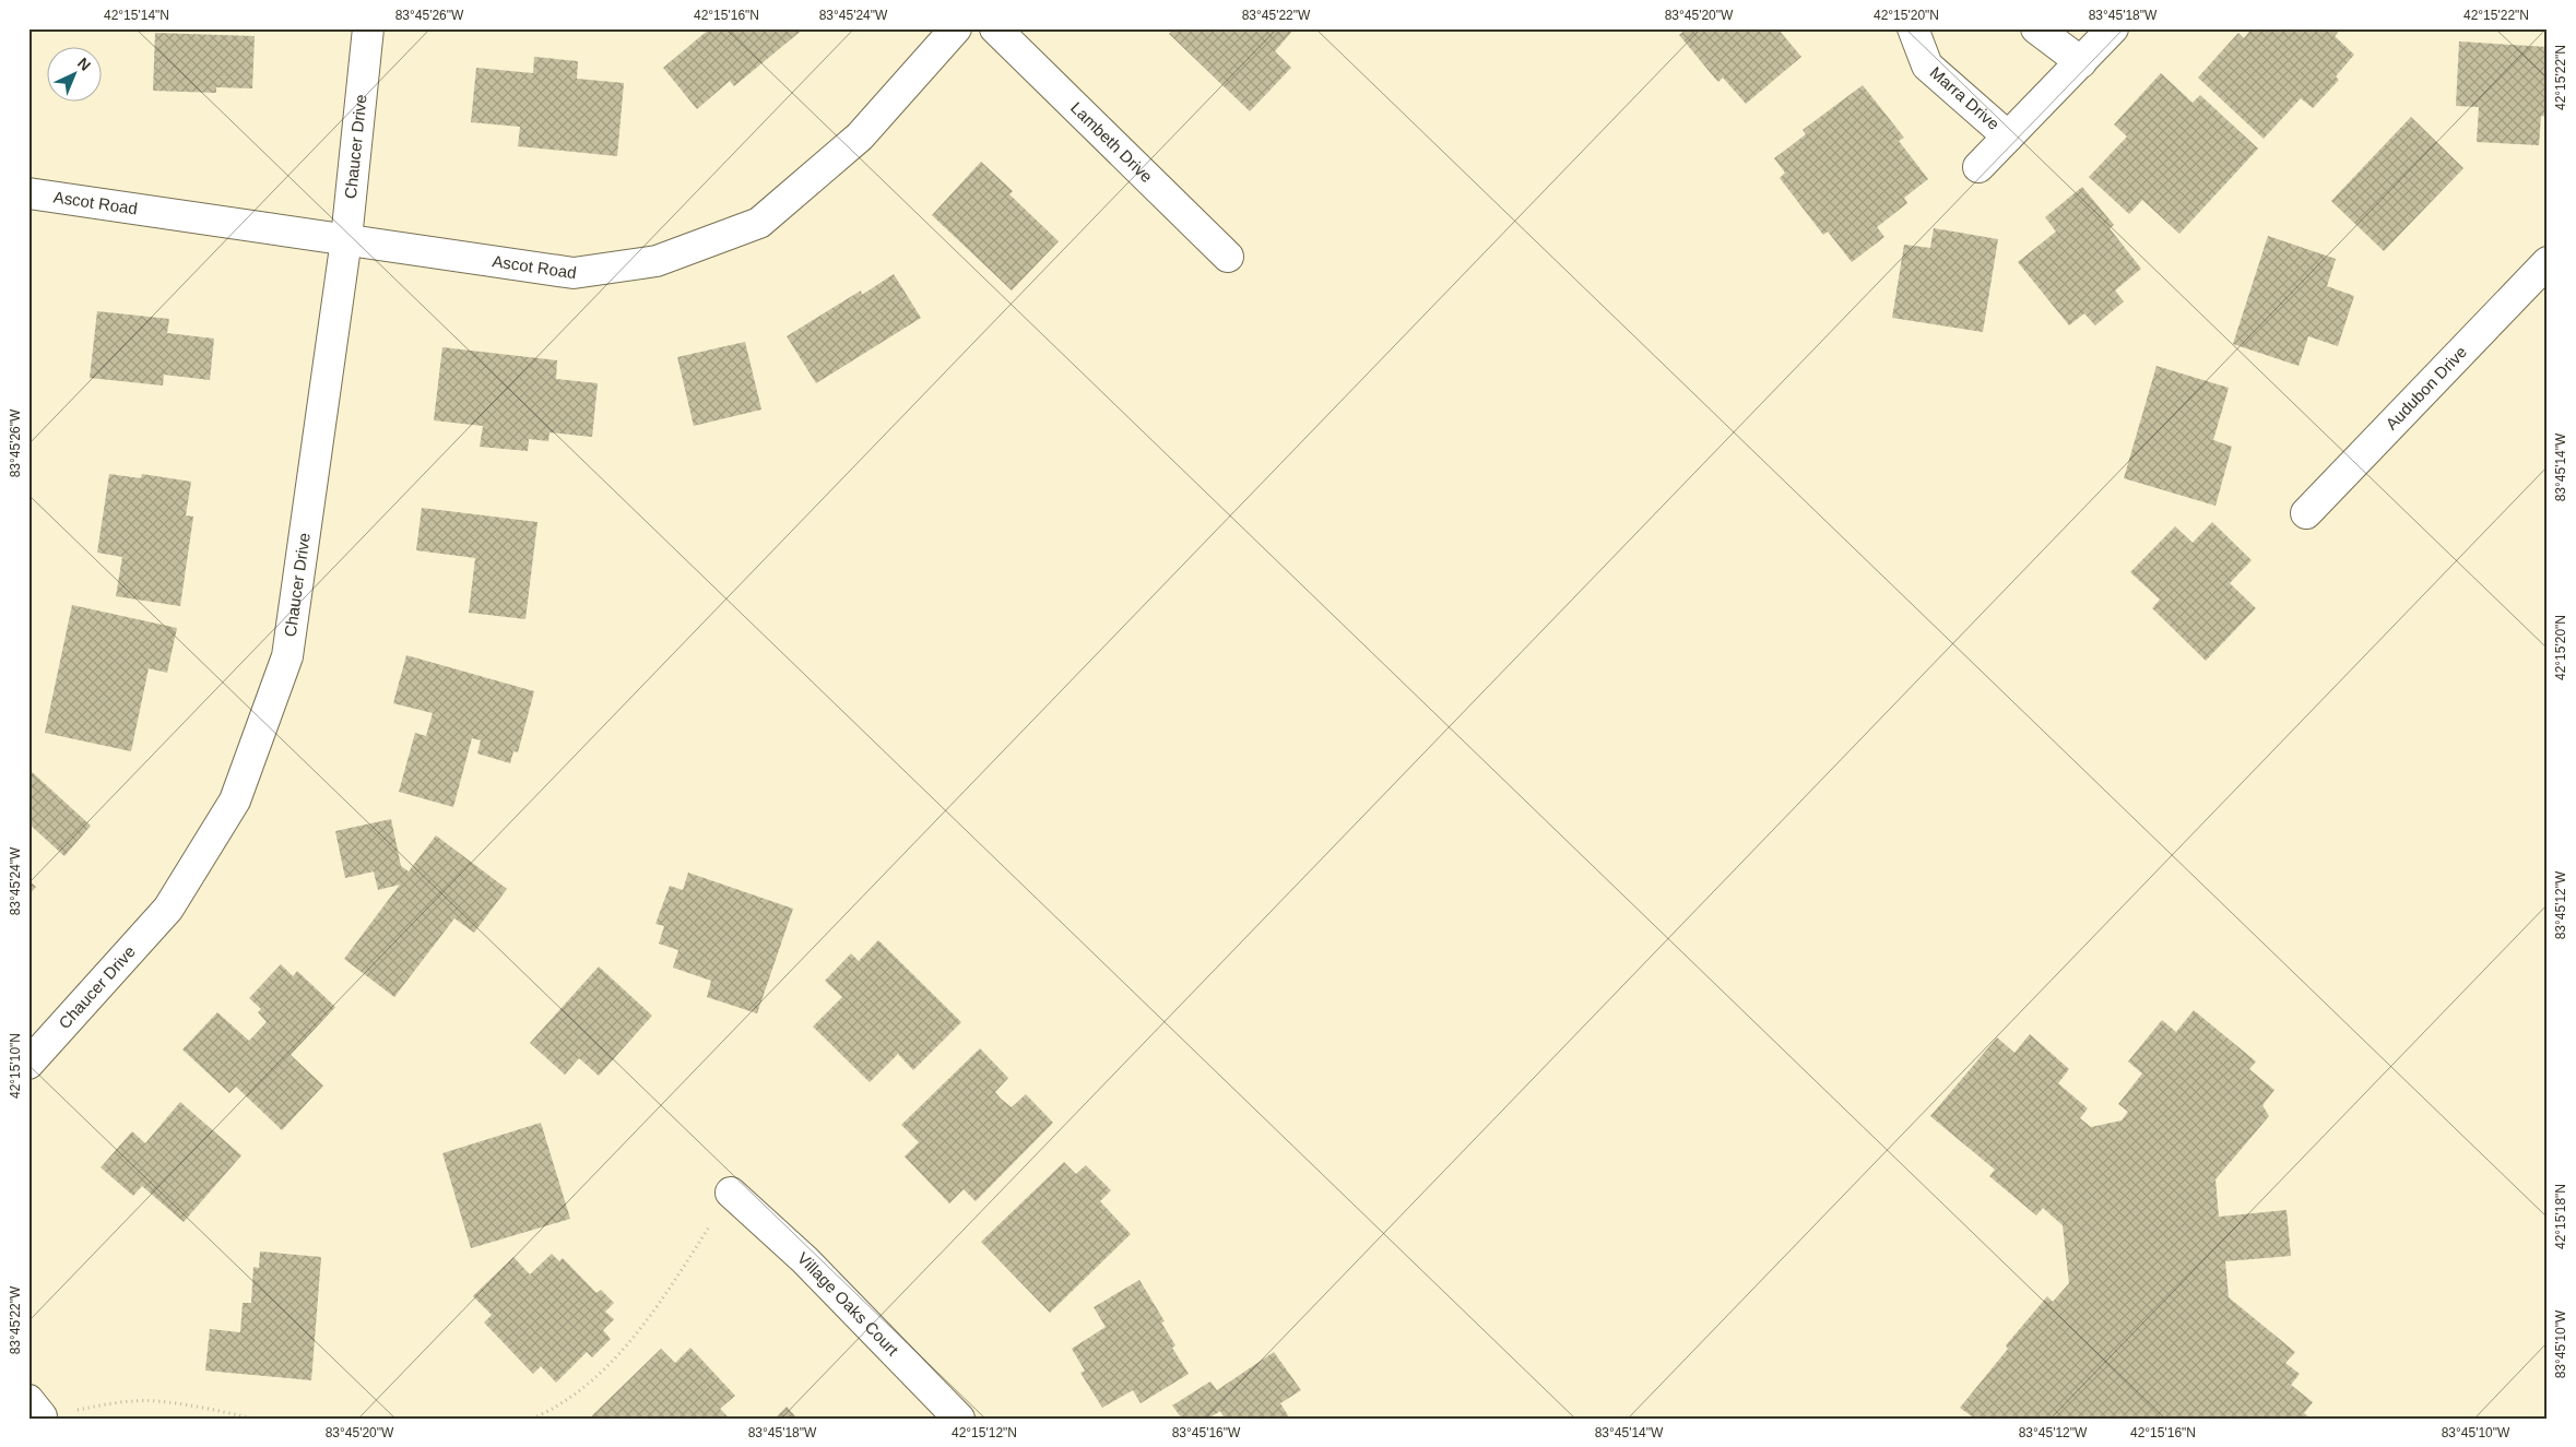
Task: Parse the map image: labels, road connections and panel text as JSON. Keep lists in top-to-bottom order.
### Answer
{
  "streets": {
    "street": [
      "Marra Drive",
      "Lambeth Drive",
      "Chaucer Drive",
      "Ascot Road",
      "Audubon Drive",
      "Village Oaks Court"
    ]
  },
  "crossings": [
    ["Chaucer Drive", "Ascot Road"]
  ],
  "north": "top right",
  "coordinates": [
    "42°15'14\"N",
    "83°45'26\"W",
    "42°15'16\"N",
    "83°45'24\"W",
    "83°45'22\"W",
    "83°45'20\"W",
    "42°15'20\"N",
    "83°45'18\"W",
    "42°15'22\"N",
    "83°45'14\"W",
    "83°45'12\"W",
    "42°15'10\"N",
    "42°15'18\"N",
    "83°45'10\"W",
    "42°15'12\"N",
    "83°45'16\"W"
  ]
}
